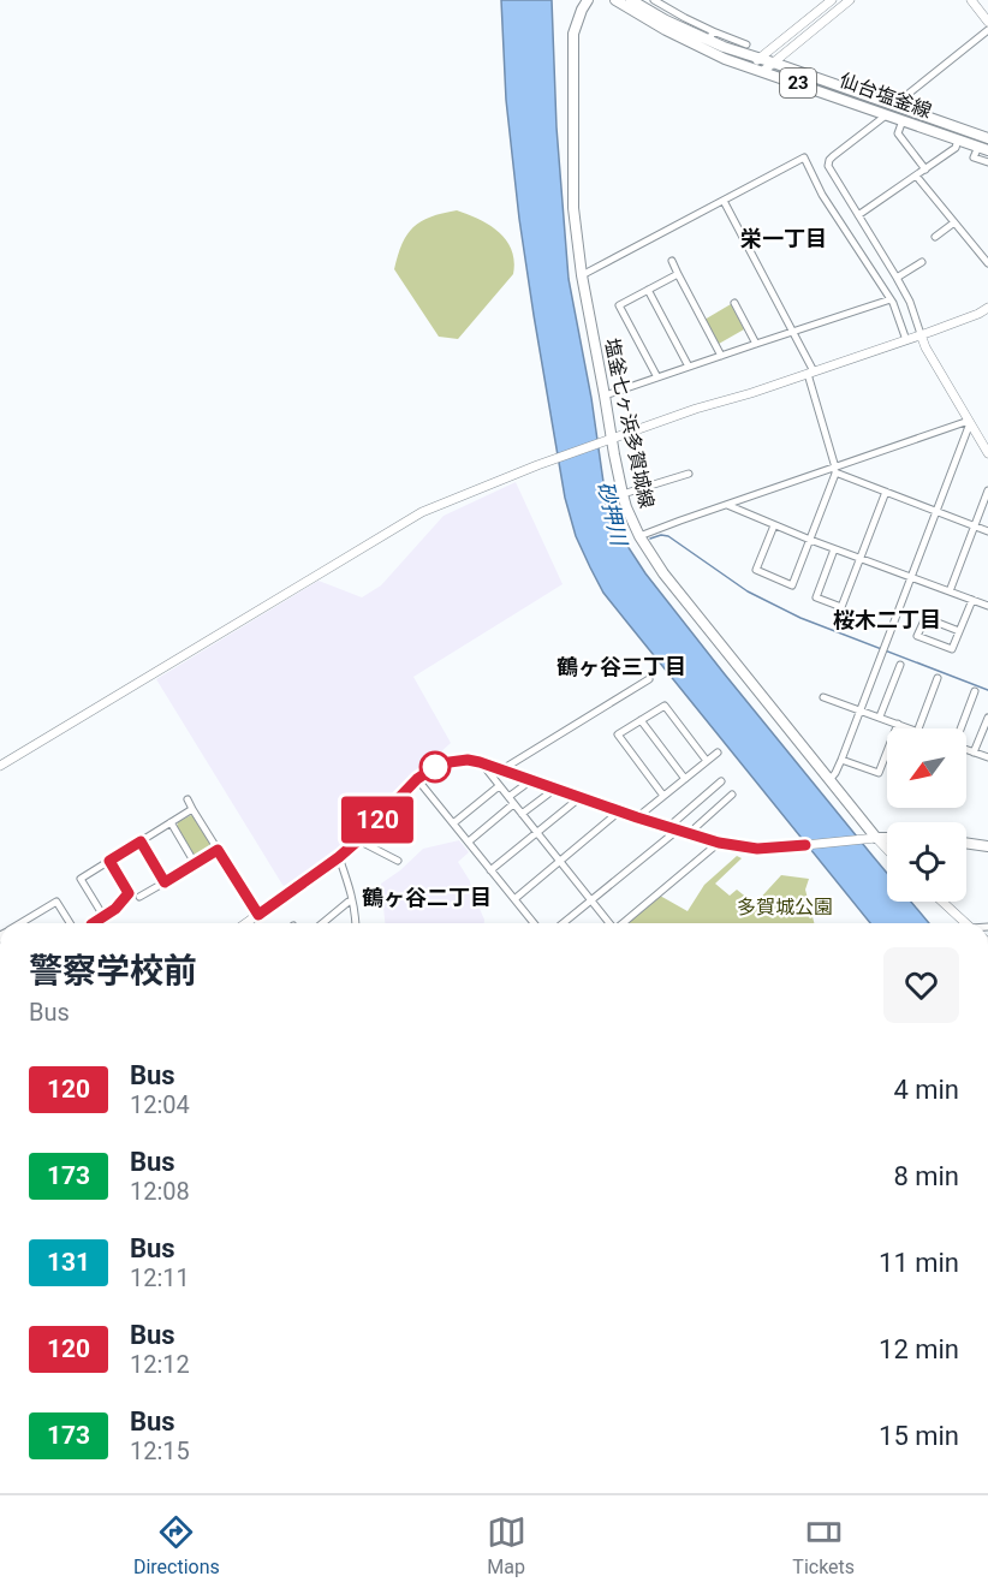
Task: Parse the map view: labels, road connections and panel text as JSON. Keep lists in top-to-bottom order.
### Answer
{
  "streets": {
    "main road": ["23", "仙台塩釜線", "塩釜七ヶ浜多賀城線"]
  },
  "districts": [
    "栄一丁目",
    "桜木二丁目",
    "鶴ヶ谷三丁目",
    "鶴ヶ谷二丁目"
  ],
  "water": ["砂押川"],
  "parks": ["多賀城公園"],
  "lines": ["bus line 120"],
  "north": "bottom left",
  "page": {
    "on_map": "120",
    "heading": ["警察学校前", "Bus"],
    "list": [
      {
        "mark": "120",
        "name": "Bus",
        "note": "12:04",
        "value": "4 min"
      },
      {
        "mark": "173",
        "name": "Bus",
        "note": "12:08",
        "value": "8 min"
      },
      {
        "mark": "131",
        "name": "Bus",
        "note": "12:11",
        "value": "11 min"
      },
      {
        "mark": "120",
        "name": "Bus",
        "note": "12:12",
        "value": "12 min"
      },
      {
        "mark": "173",
        "name": "Bus",
        "note": "12:15",
        "value": "15 min"
      }
    ],
    "tabs": ["Directions", "Map", "Tickets"]
  }
}
